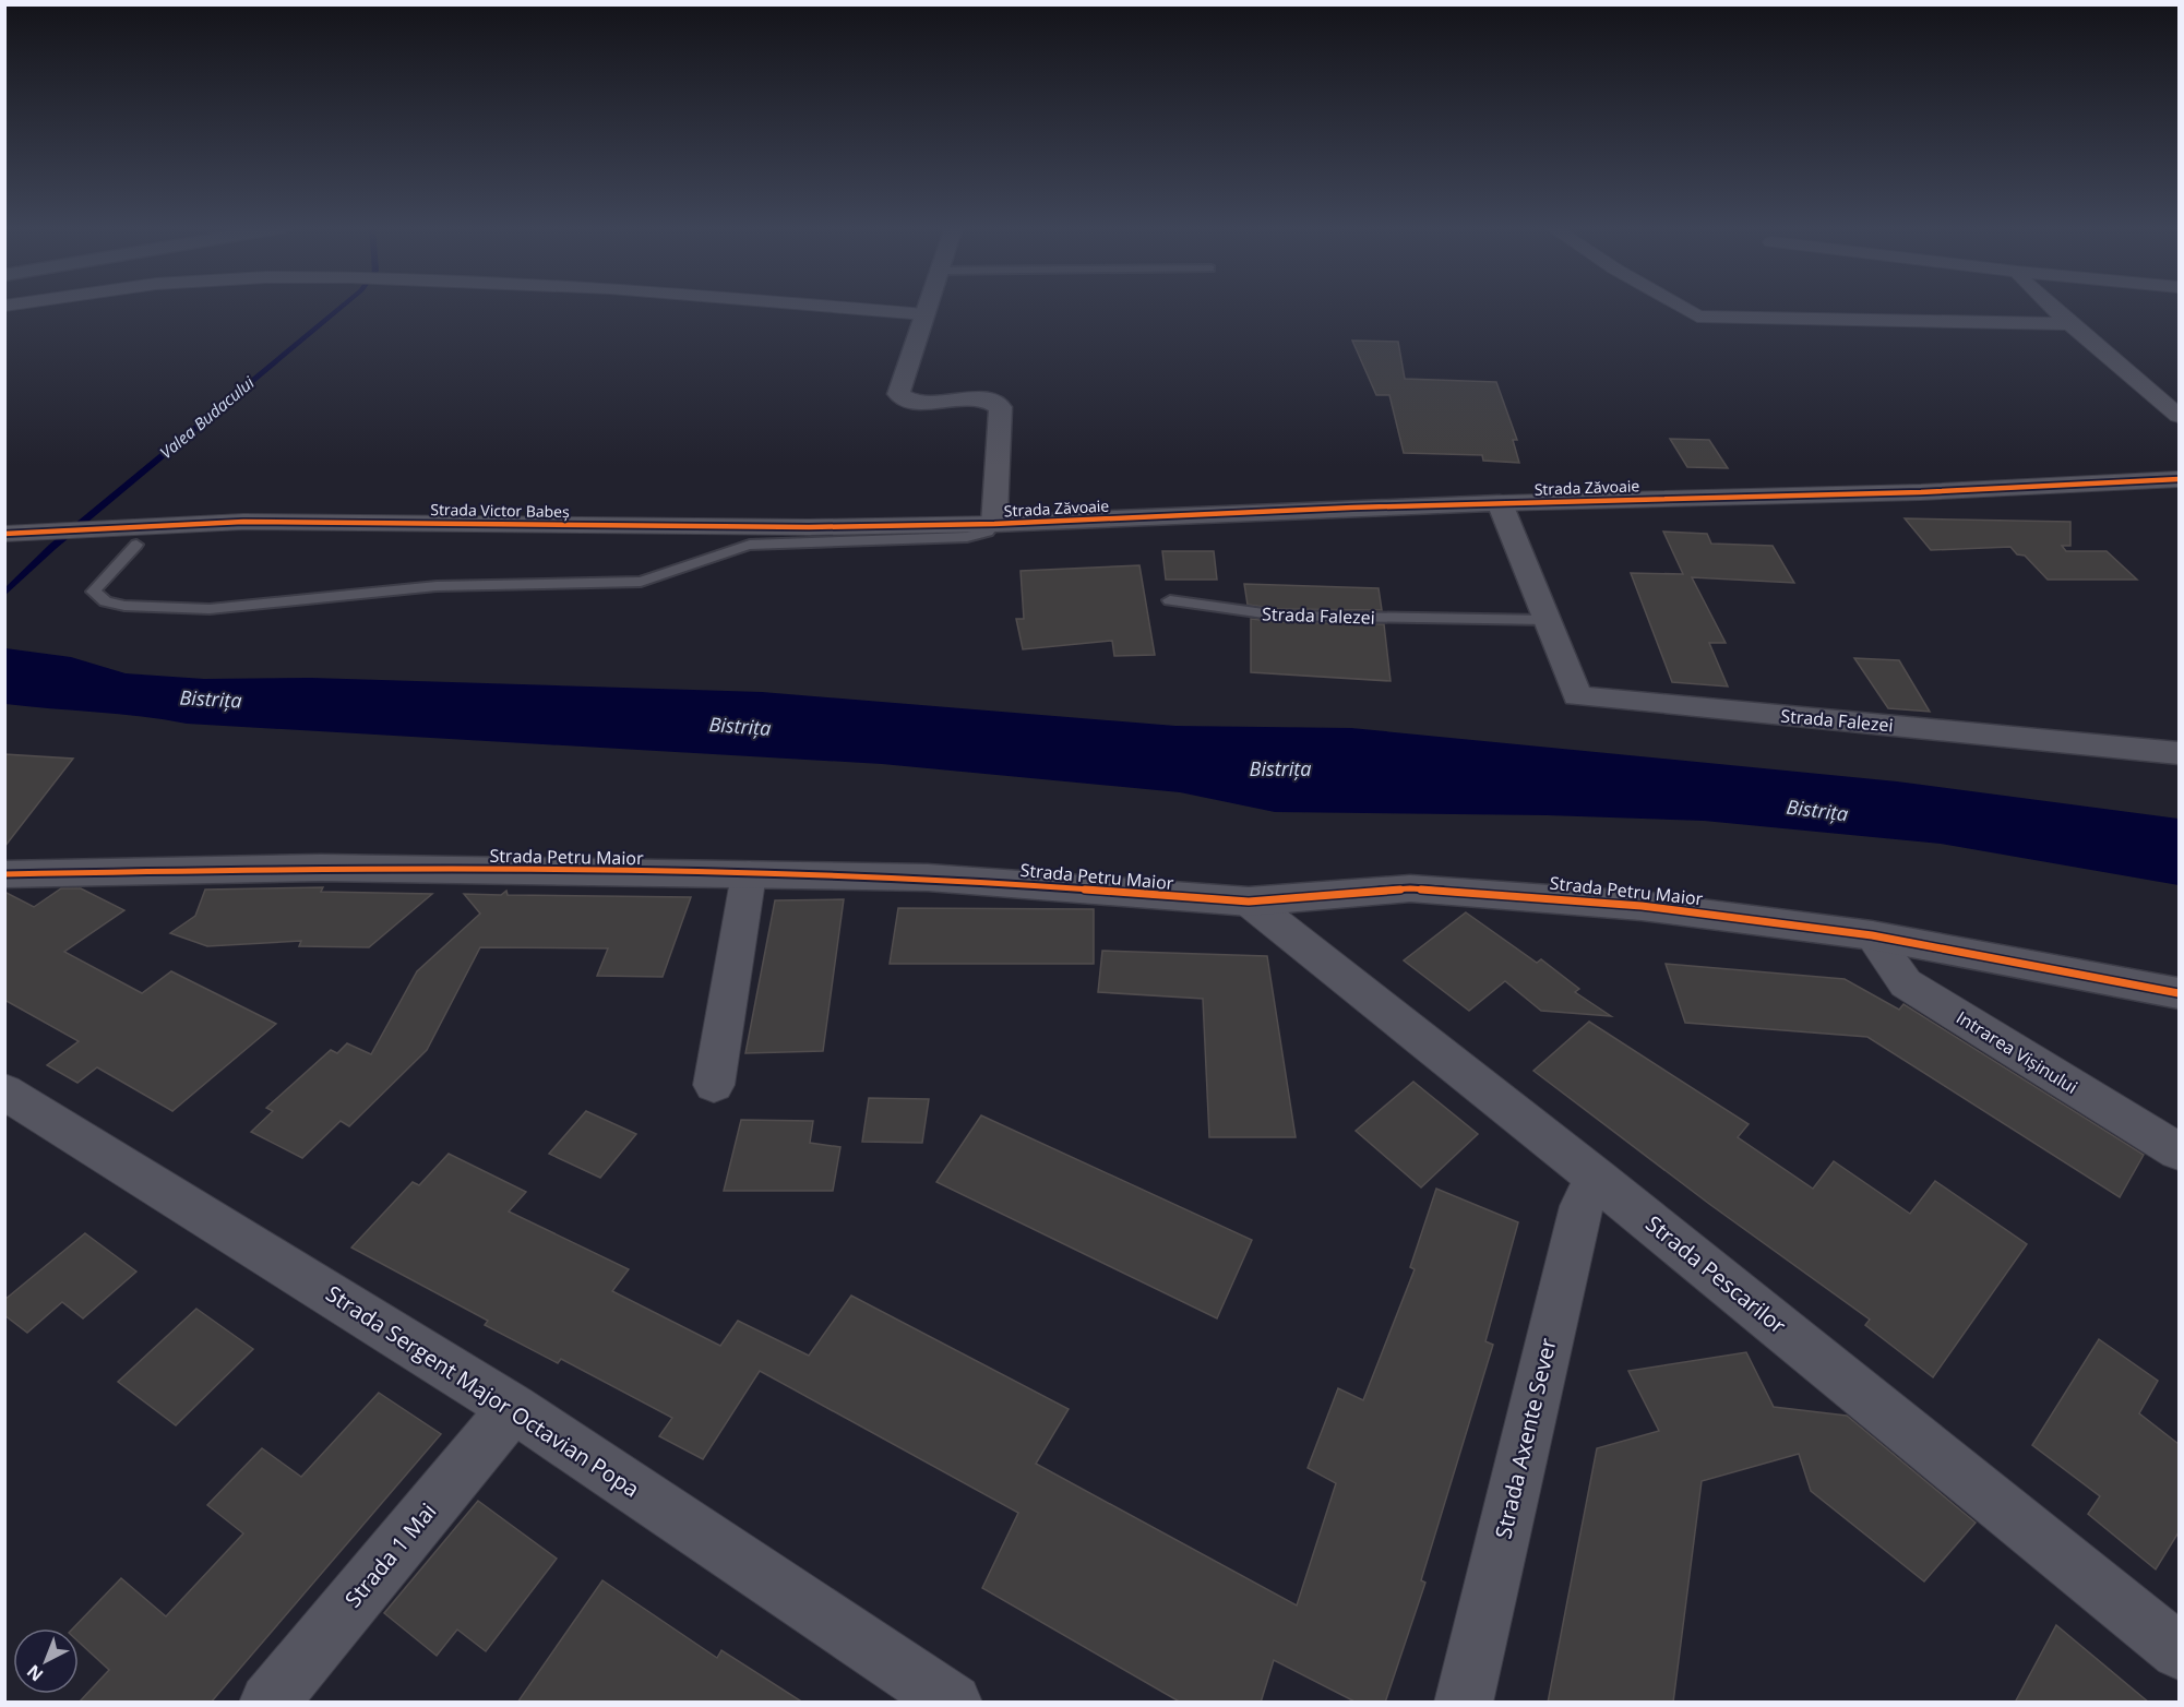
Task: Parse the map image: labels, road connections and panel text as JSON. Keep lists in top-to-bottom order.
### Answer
{
  "streets": {
    "street": [
      "Strada Zăvoaie",
      "Strada Victor Babeș",
      "Strada Falezei",
      "Strada Petru Maior",
      "Intrarea Vișinului",
      "Strada Pescarilor",
      "Strada Sergent Major Octavian Popa",
      "Strada Axente Sever",
      "Strada 1 Mai"
    ]
  },
  "crossings": [
    ["Strada Zăvoaie", "Strada Victor Babeș"],
    ["Strada Zăvoaie", "Strada Falezei"],
    ["Strada Petru Maior", "Intrarea Vișinului"],
    ["Strada Petru Maior", "Strada Pescarilor"],
    ["Strada Pescarilor", "Strada Axente Sever"],
    ["Strada Sergent Major Octavian Popa", "Strada 1 Mai"]
  ],
  "water": ["Valea Budacului", "Bistrița"],
  "north": "bottom left"
}
